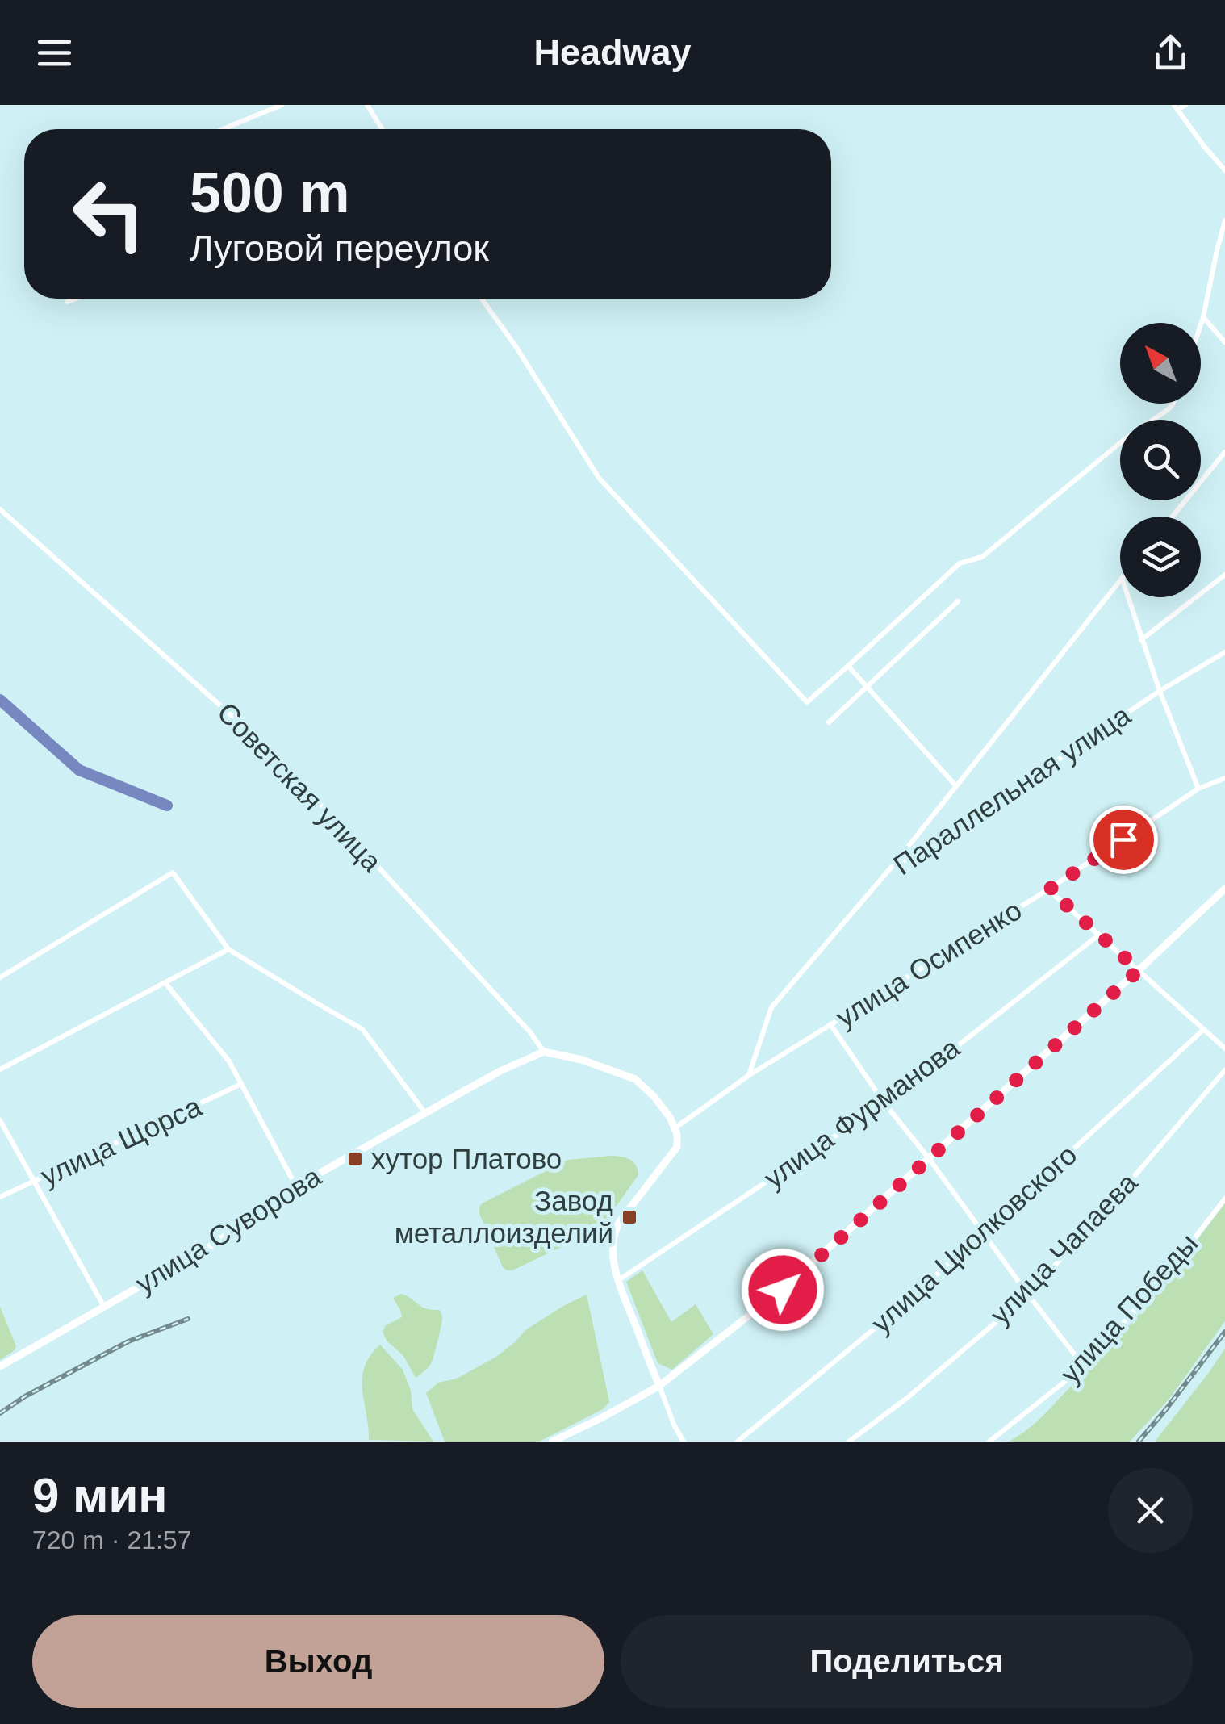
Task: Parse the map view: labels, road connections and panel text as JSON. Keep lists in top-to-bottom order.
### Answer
{
  "streets": {
    "street": [
      "Советская улица",
      "Параллельная улица",
      "улица Осипенко",
      "улица Фурманова",
      "улица Щорса",
      "улица Суворова",
      "улица Циолковского",
      "улица Чапаева",
      "улица Победы"
    ]
  },
  "crossings": [
    ["Советская улица", "улица Суворова"],
    ["Параллельная улица", "улица Осипенко"]
  ],
  "places": {
    "transit": ["хутор Платово", "Завод металлоизделий"]
  },
  "north": "top left",
  "page": {
    "header": "Headway",
    "turn": ["500 m", "Луговой переулок"],
    "heading": ["9 мин", "720 m · 21:57"],
    "buttons": ["Выход", "Поделиться"]
  }
}
